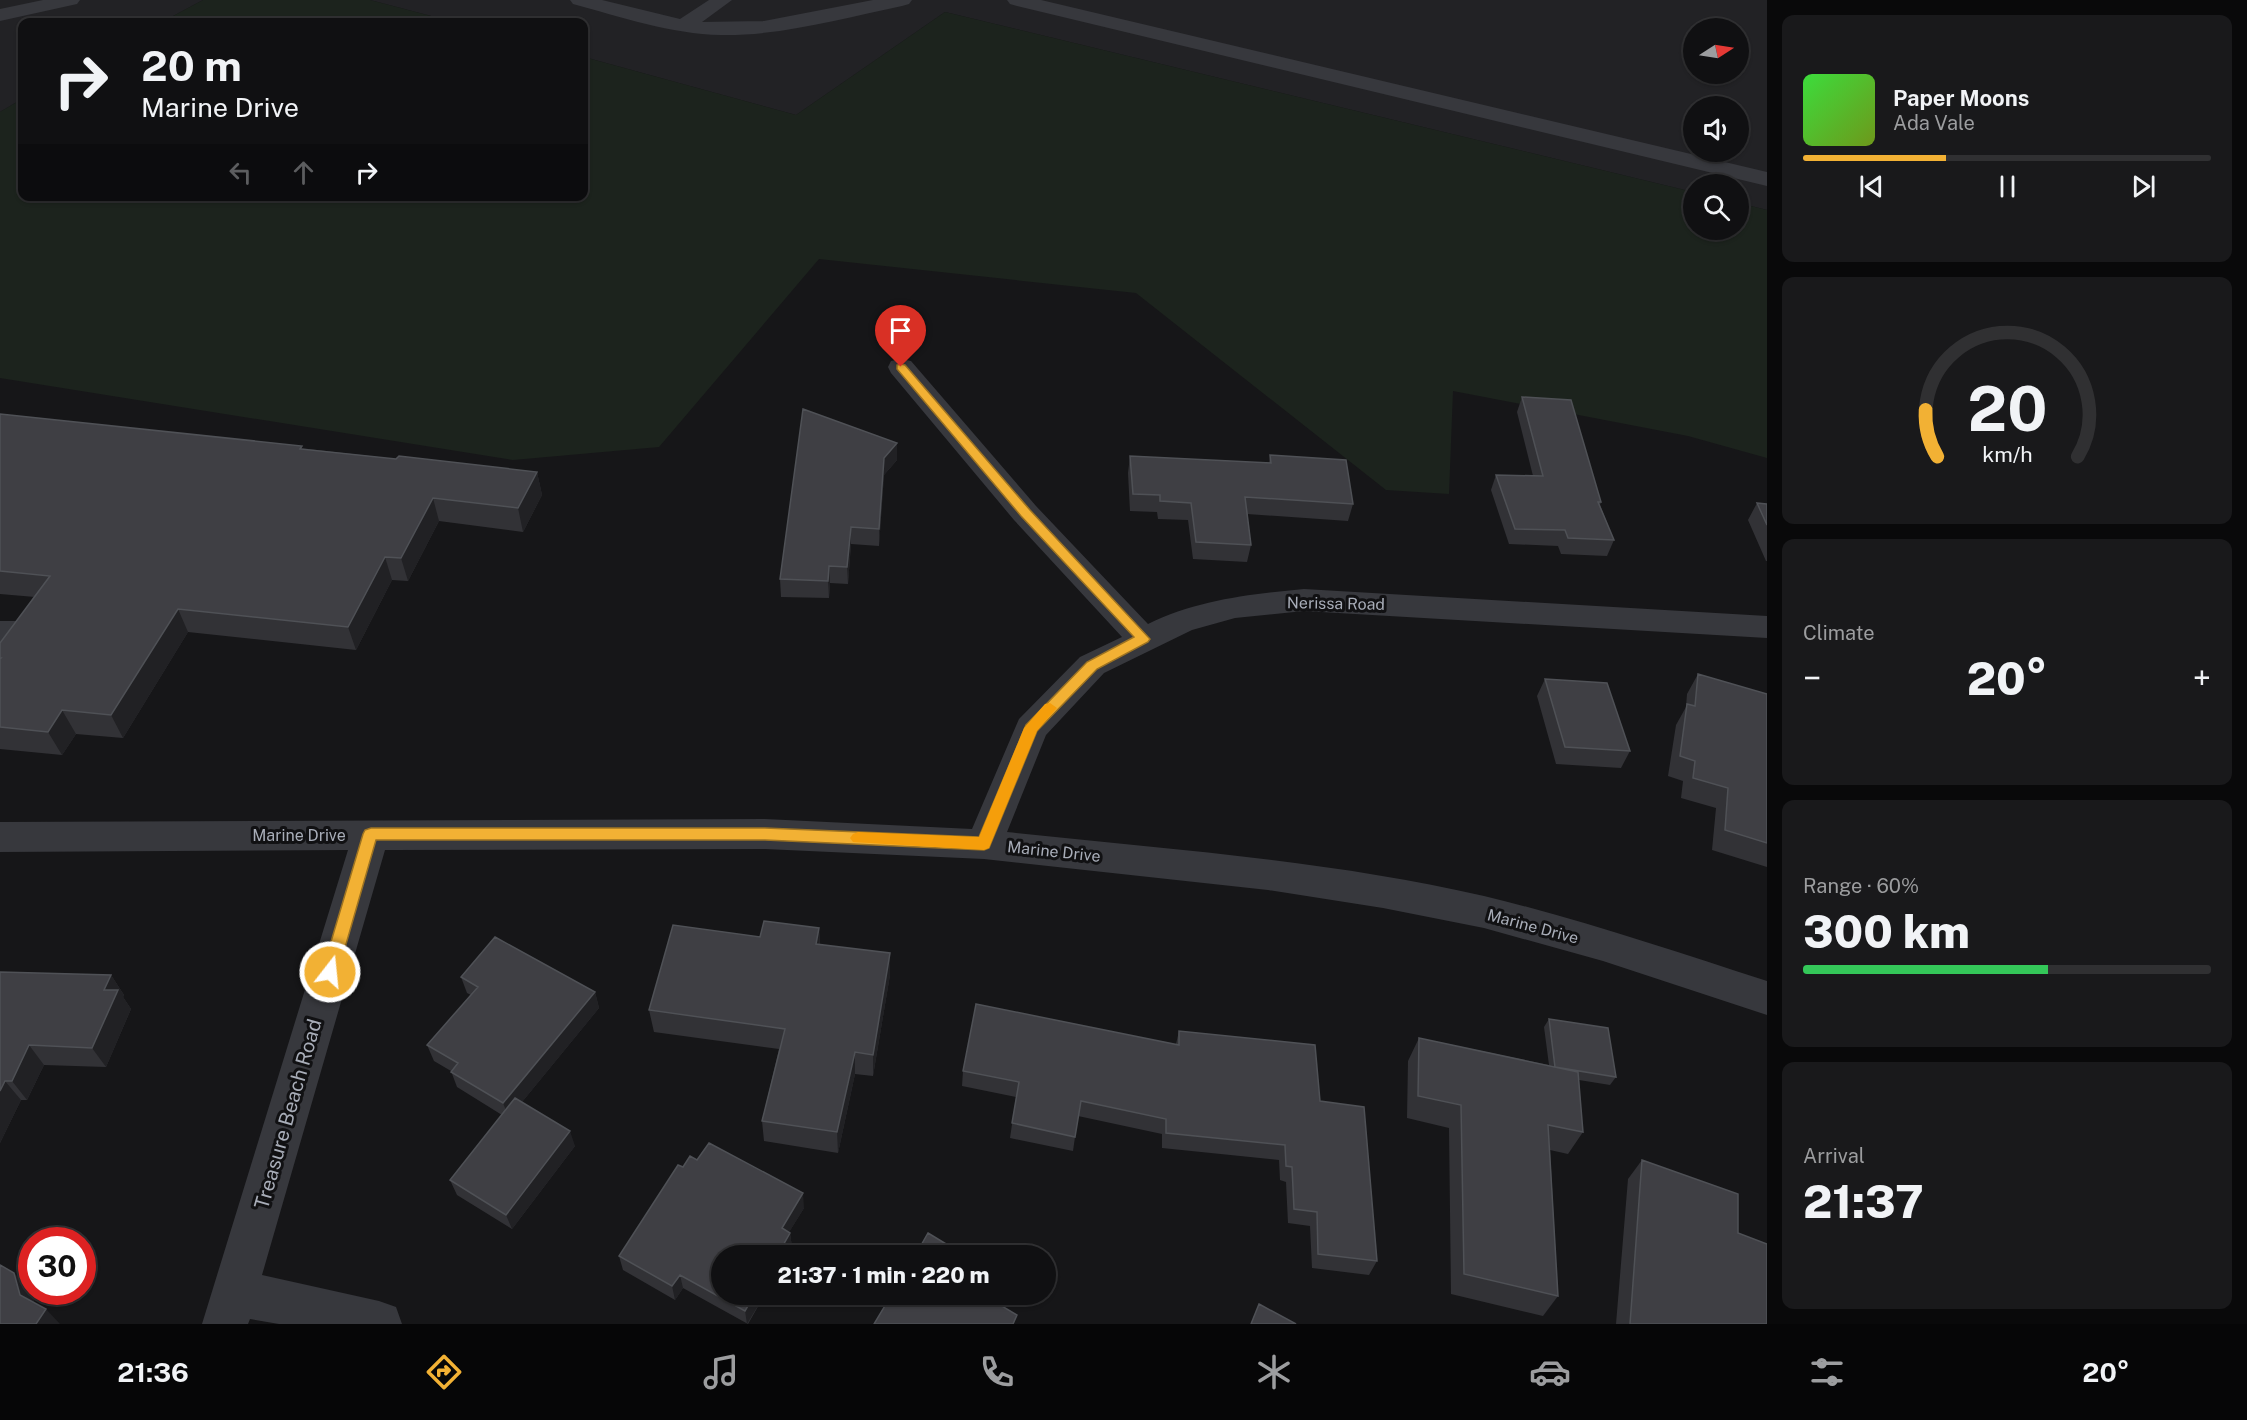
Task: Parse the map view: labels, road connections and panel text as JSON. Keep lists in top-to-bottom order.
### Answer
{
  "streets": {
    "street": ["Nerissa Road", "Marine Drive", "Treasure Beach Road"]
  },
  "crossings": [
    ["Nerissa Road", "Marine Drive"],
    ["Marine Drive", "Treasure Beach Road"]
  ],
  "north": "right",
  "page": {
    "turn": ["20 m", "Marine Drive"],
    "song": ["Paper Moons", "Ada Vale"],
    "tile": [
      "Climate",
      ["Range · 60%", "300 km"],
      ["Arrival", "21:37"]
    ],
    "heat": ["−", "20°", "+"],
    "limit": "30",
    "trip": "21:37 · 1 min · 220 m",
    "tabs": ["21:36", "20°"],
    "gauge": ["20", "km/h"]
  }
}
